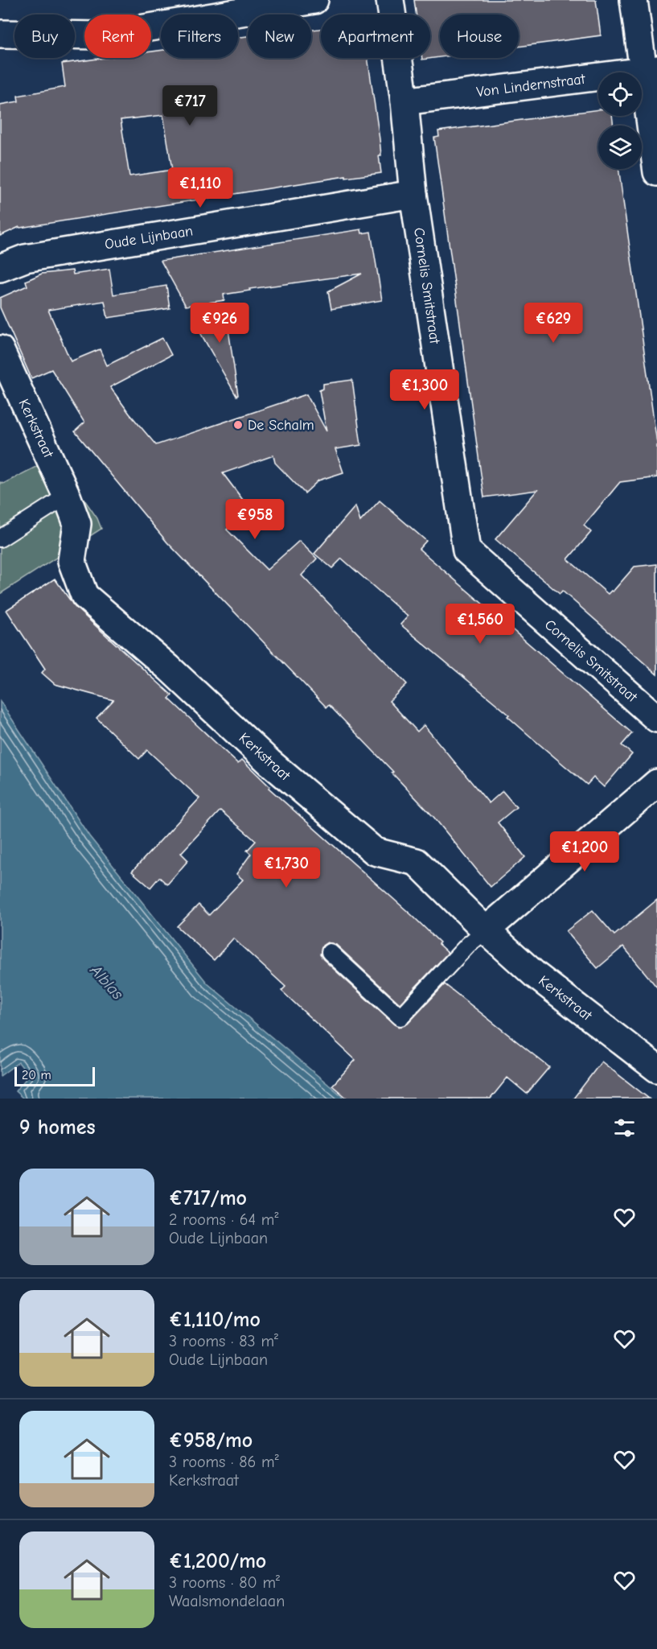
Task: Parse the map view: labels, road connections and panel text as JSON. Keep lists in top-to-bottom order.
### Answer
{
  "streets": {
    "street": [
      "Von Lindernstraat",
      "Oude Lijnbaan",
      "Cornelis Smitstraat",
      "Kerkstraat"
    ]
  },
  "crossings": [
    ["Von Lindernstraat", "Cornelis Smitstraat"],
    ["Oude Lijnbaan", "Cornelis Smitstraat"]
  ],
  "water": ["Alblas"],
  "places": ["De Schalm"],
  "scale_bar": "20 m",
  "page": {
    "chip": [
      "Buy",
      "Rent",
      "Filters",
      "New",
      "Apartment",
      "House"
    ],
    "price": [
      "€717",
      "€1,110",
      "€926",
      "€629",
      "€1,300",
      "€958",
      "€1,560",
      "€1,200",
      "€1,730"
    ],
    "scale": "20 m",
    "heading": "9 homes",
    "list": [
      {
        "name": "€717/mo",
        "note": "2 rooms · 64 m² · Oude Lijnbaan"
      },
      {
        "name": "€1,110/mo",
        "note": "3 rooms · 83 m² · Oude Lijnbaan"
      },
      {
        "name": "€958/mo",
        "note": "3 rooms · 86 m² · Kerkstraat"
      },
      {
        "name": "€1,200/mo",
        "note": "3 rooms · 80 m² · Waalsmondelaan"
      }
    ]
  }
}
